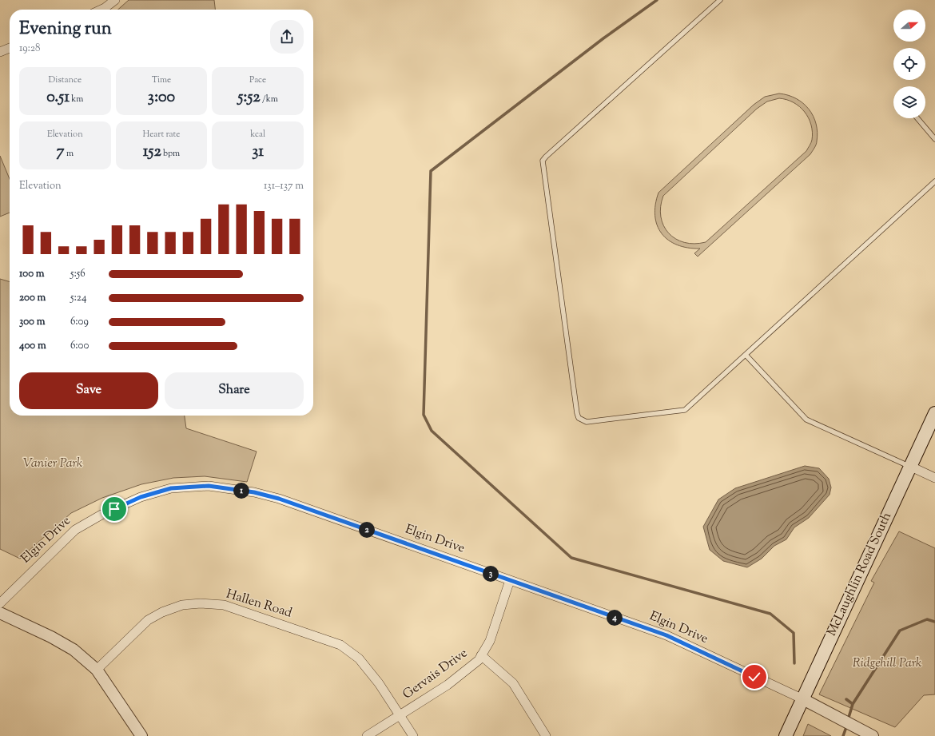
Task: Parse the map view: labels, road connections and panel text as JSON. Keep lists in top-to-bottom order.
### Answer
{
  "streets": {
    "main road": ["McLaughlin Road South"],
    "street": ["Elgin Drive", "Hallen Road", "Gervais Drive"]
  },
  "crossings": [
    ["Elgin Drive", "McLaughlin Road South"],
    ["Elgin Drive", "Gervais Drive"],
    ["Hallen Road", "Gervais Drive"]
  ],
  "parks": ["Vanier Park", "Ridgehill Park"],
  "north": "right",
  "page": {
    "heading": ["Evening run", "19:28"],
    "stats": [
      ["Distance", "0.51 km"],
      ["Time", "3:00"],
      ["Pace", "5:52 /km"],
      ["Elevation", "7 m"],
      ["Heart rate", "152 bpm"],
      ["kcal", "31"]
    ],
    "chart": ["Elevation", "131–137 m"],
    "list": [
      {
        "name": "100 m",
        "note": "5:56"
      },
      {
        "name": "200 m",
        "note": "5:24"
      },
      {
        "name": "300 m",
        "note": "6:09"
      },
      {
        "name": "400 m",
        "note": "6:00"
      }
    ],
    "buttons": ["Save", "Share"],
    "pins": [
      "1",
      "2",
      "3",
      "4"
    ]
  }
}
